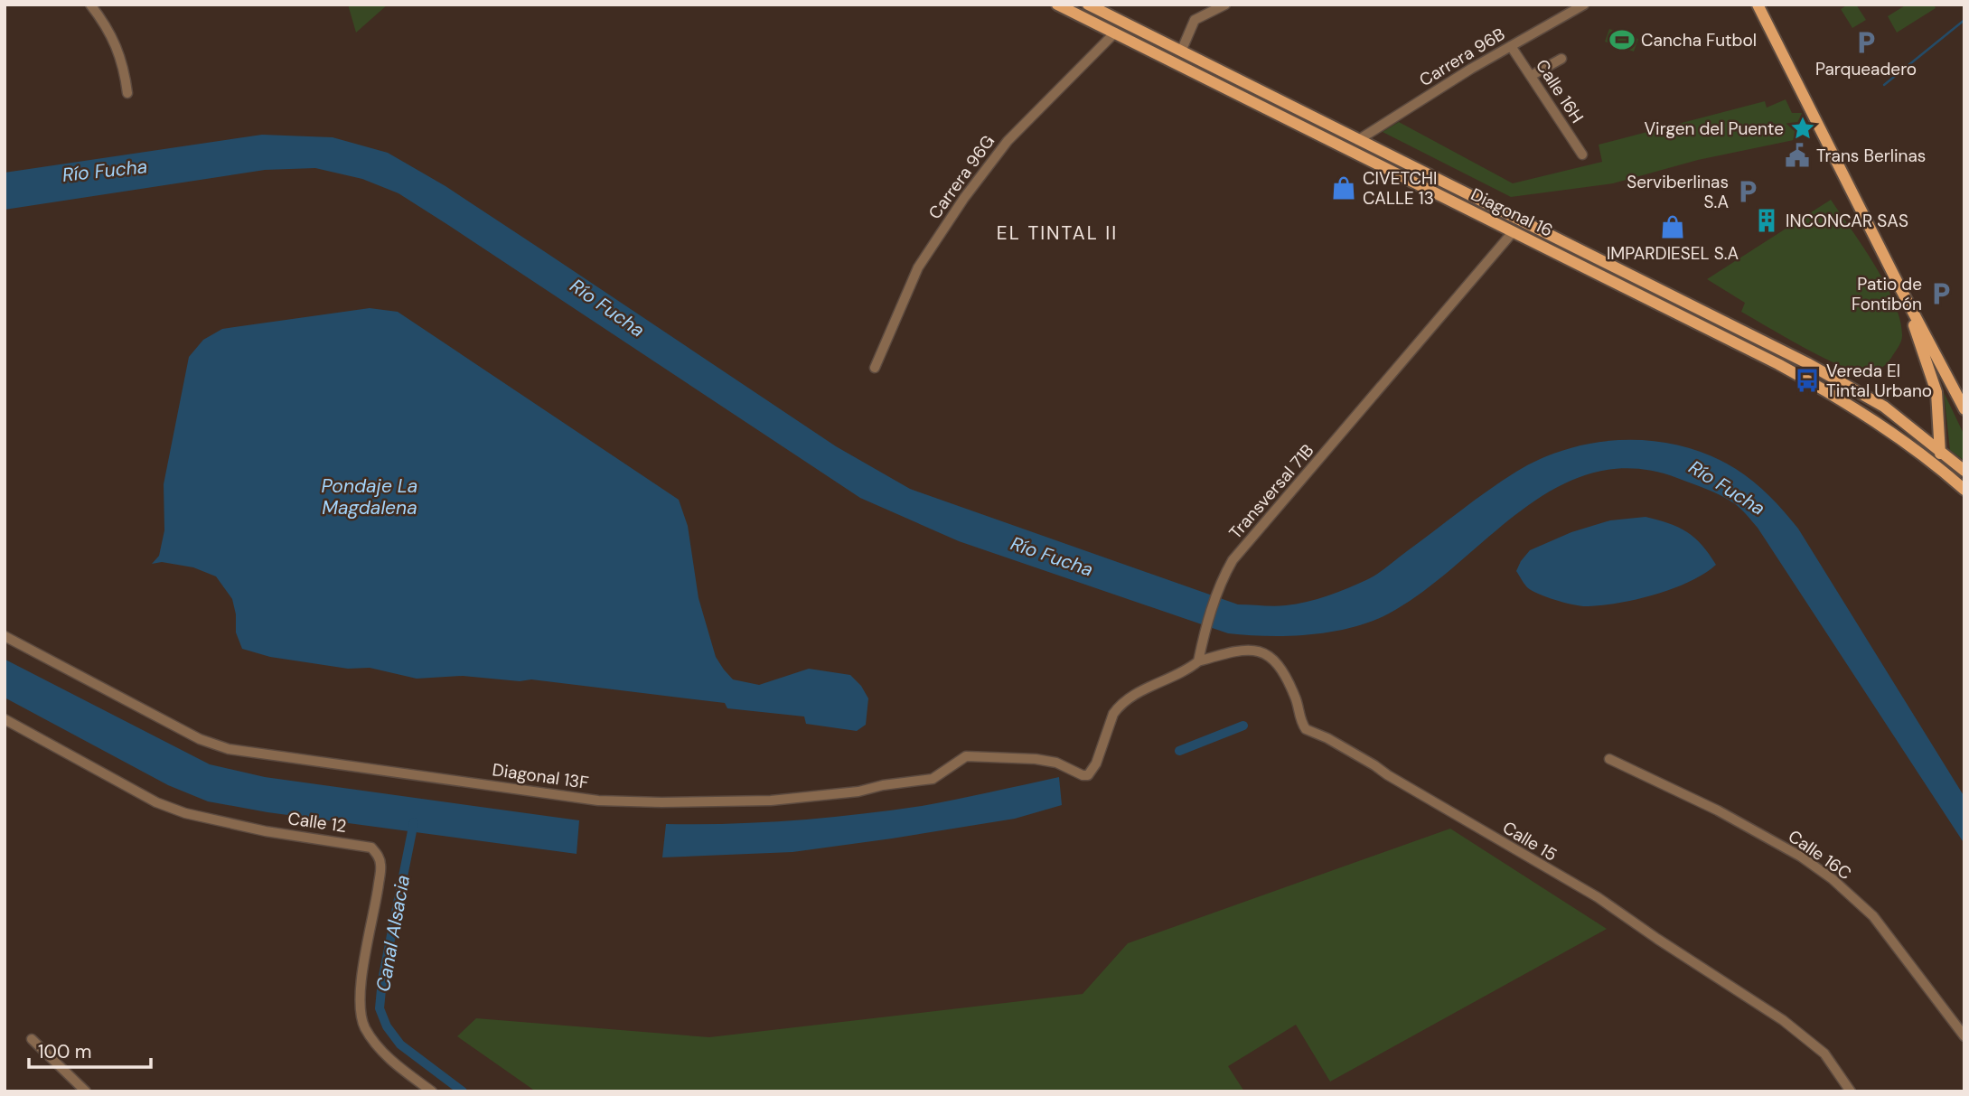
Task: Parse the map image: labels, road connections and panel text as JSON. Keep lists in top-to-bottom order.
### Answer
{
  "streets": {
    "main road": ["Diagonal 16"],
    "street": [
      "Carrera 96B",
      "Calle 16H",
      "Carrera 96G",
      "Transversal 71B",
      "Diagonal 13F",
      "Calle 12",
      "Calle 15",
      "Calle 16C"
    ]
  },
  "crossings": [
    ["Carrera 96B", "Calle 16H"],
    ["Carrera 96B", "Diagonal 16"],
    ["Carrera 96G", "Diagonal 16"],
    ["Diagonal 16", "Transversal 71B"],
    ["Transversal 71B", "Diagonal 13F"],
    ["Transversal 71B", "Calle 15"],
    ["Diagonal 13F", "Calle 15"]
  ],
  "districts": ["EL TINTAL II"],
  "water": ["Río Fucha", "Pondaje La Magdalena", "Canal Alsacia"],
  "places": {
    "sports": ["Cancha Futbol"],
    "parking": ["Parqueadero", "Serviberlinas S.A", "Patio de Fontibón"],
    "place": ["Virgen del Puente"],
    "public building": ["Trans Berlinas"],
    "shop": ["CIVETCHI CALLE 13", "IMPARDIESEL S.A"],
    "building": ["INCONCAR SAS"],
    "bus stop": ["Vereda El Tintal Urbano"]
  },
  "scale_bar": "100 m"
}
